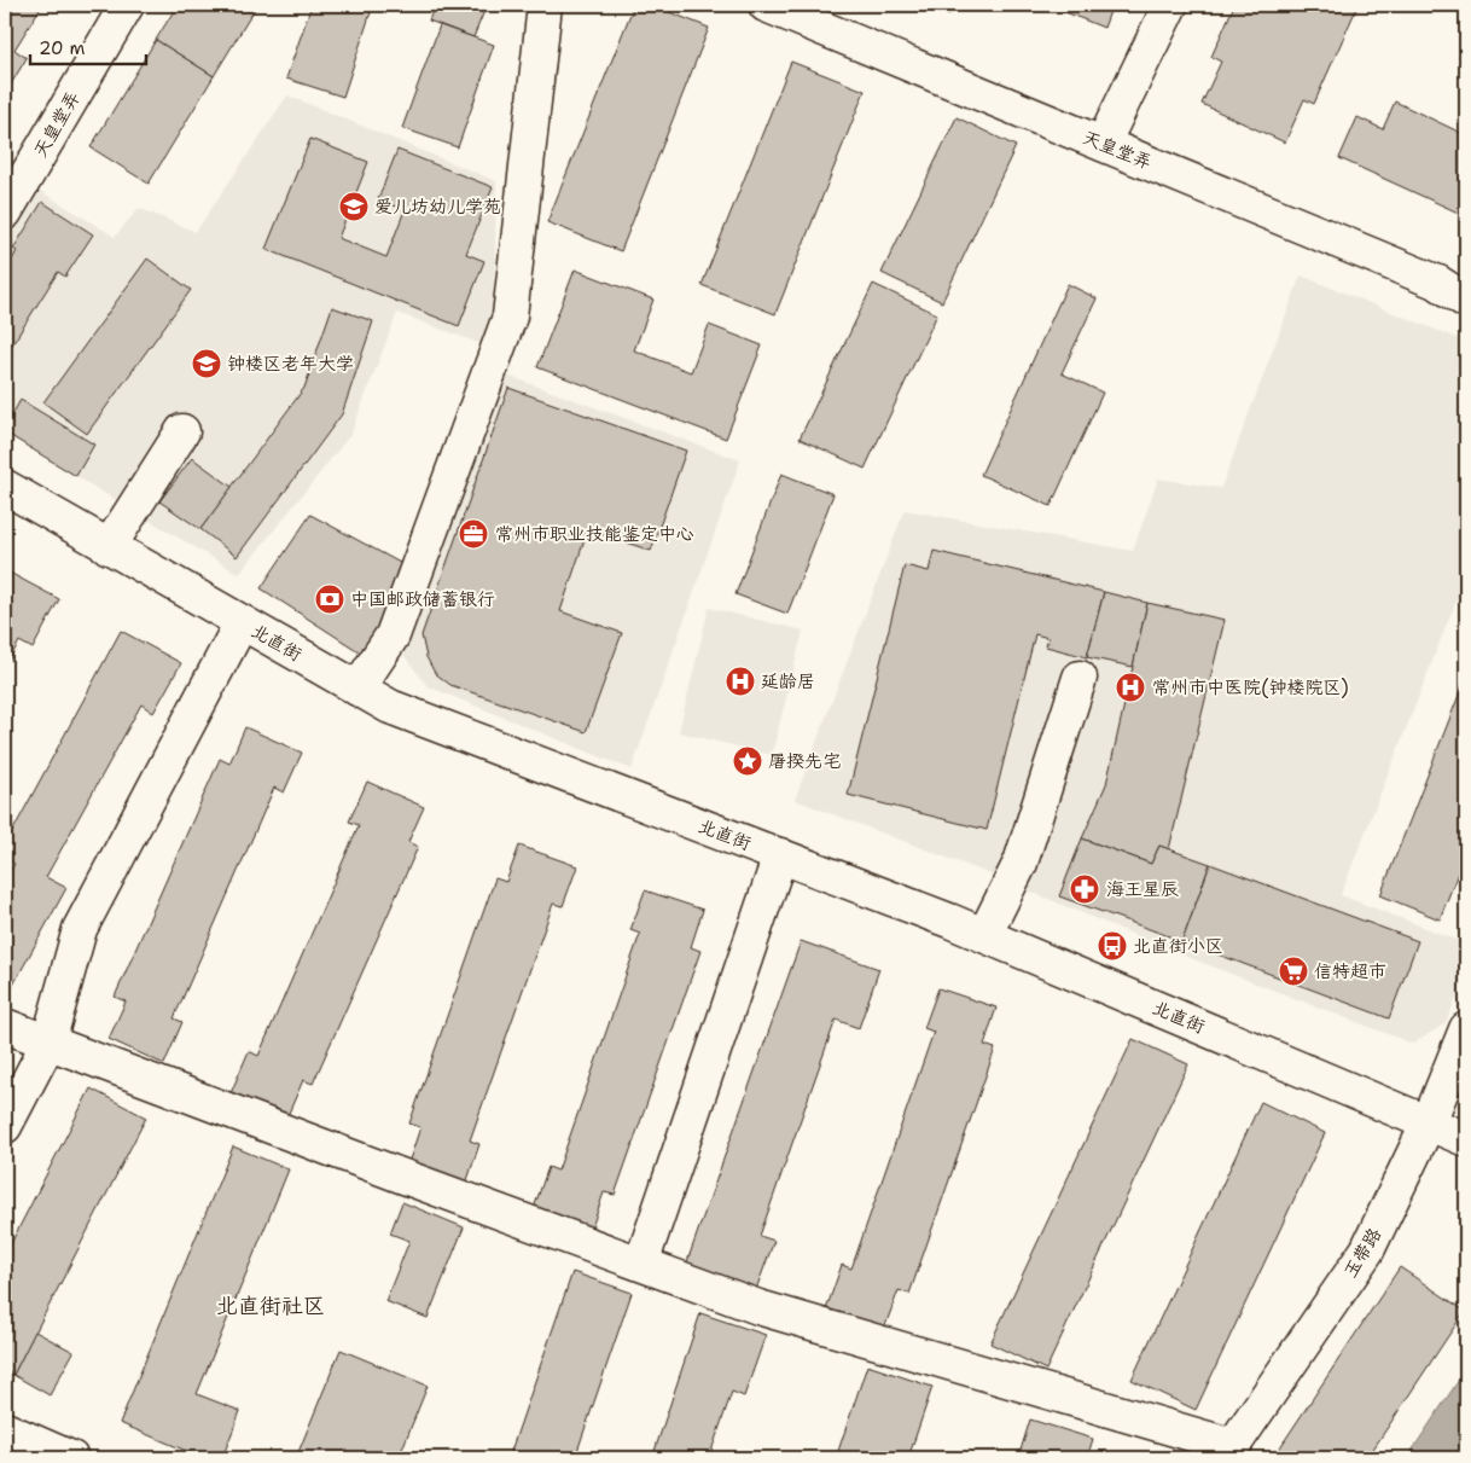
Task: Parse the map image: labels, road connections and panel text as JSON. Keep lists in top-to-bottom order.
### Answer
{
  "streets": {
    "street": ["天皇堂弄", "北直街", "玉带路"]
  },
  "crossings": [
    ["北直街", "玉带路"]
  ],
  "districts": ["北直街社区"],
  "places": {
    "school or university": ["爱儿坊幼儿学苑", "钟楼区老年大学"],
    "office": ["常州市职业技能鉴定中心"],
    "bank": ["中国邮政储蓄银行"],
    "hospital": ["延龄居", "常州市中医院(钟楼院区)"],
    "place": ["屠揆先宅"],
    "pharmacy": ["海王星辰"],
    "bus stop": ["北直街小区"],
    "supermarket": ["信特超市"]
  },
  "scale_bar": "20 m"
}
